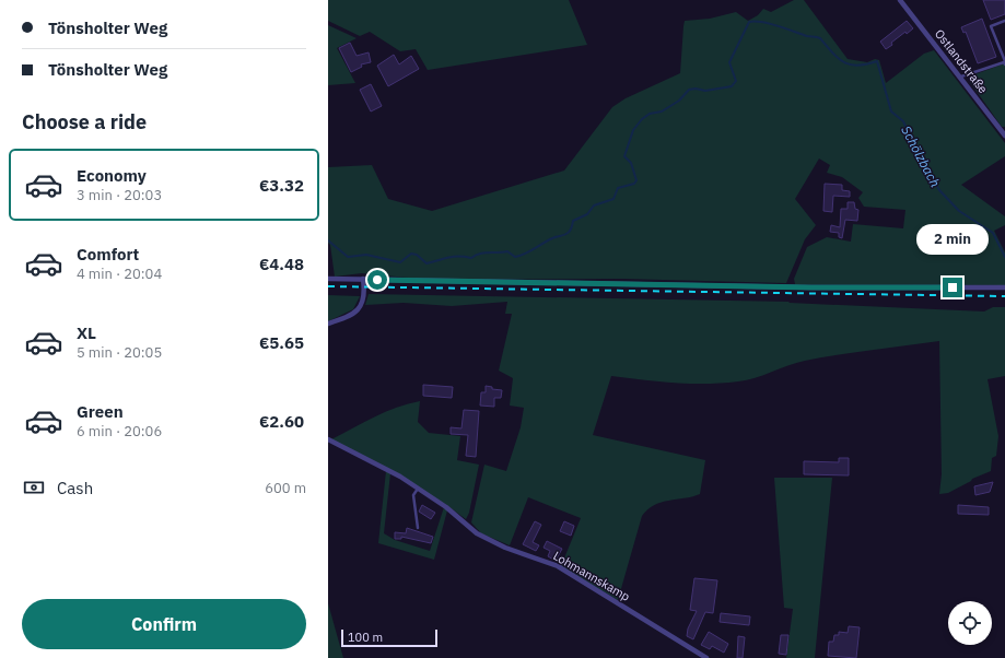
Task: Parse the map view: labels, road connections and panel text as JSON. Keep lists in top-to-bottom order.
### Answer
{
  "streets": {
    "street": ["Ostlandstraße", "Lohmannskamp"]
  },
  "water": ["Schölzbach"],
  "scale_bar": "100 m",
  "page": {
    "banner": ["Tönsholter Weg", "Tönsholter Weg"],
    "heading": "Choose a ride",
    "list": [
      {
        "name": "Economy",
        "note": "3 min · 20:03",
        "value": "€3.32"
      },
      {
        "name": "Comfort",
        "note": "4 min · 20:04",
        "value": "€4.48"
      },
      {
        "name": "XL",
        "note": "5 min · 20:05",
        "value": "€5.65"
      },
      {
        "name": "Green",
        "note": "6 min · 20:06",
        "value": "€2.60"
      }
    ],
    "bubble": "2 min",
    "pay": ["Cash", "600 m"],
    "buttons": "Confirm",
    "scale": "100 m"
  }
}
